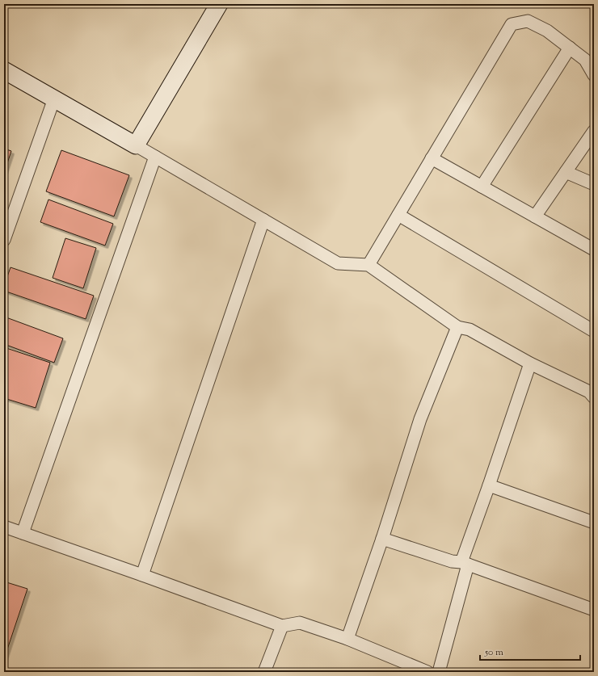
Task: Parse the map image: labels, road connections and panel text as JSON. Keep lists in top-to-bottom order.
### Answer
{
  "scale_bar": "50 m"
}
